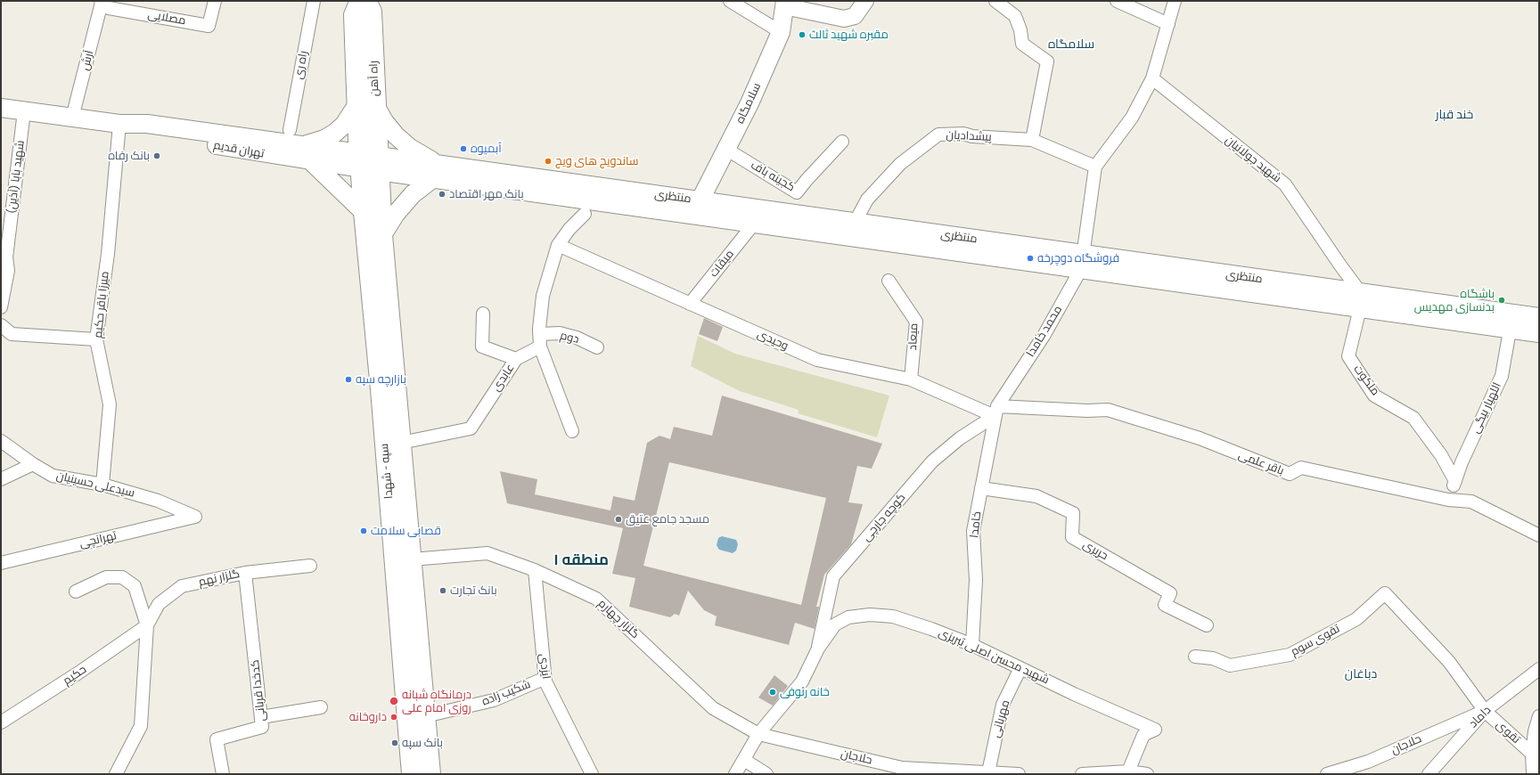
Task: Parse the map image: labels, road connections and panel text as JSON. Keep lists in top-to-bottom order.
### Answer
{
  "streets": {
    "main road": [
      "راه آهن",
      "سلامگاه",
      "تهران قدیم",
      "منتظری",
      "سپه - شهدا"
    ],
    "street": [
      "مصلایی",
      "آرش",
      "راه ری",
      "پیشدادیان",
      "شهید جولانیان",
      "کجینه باف",
      "شهید بابا (آذین)",
      "میقات",
      "میرزا باقر حکیم",
      "محمد خامدا",
      "میعاد",
      "دوم",
      "وحیدی",
      "عابدی",
      "ملکوت",
      "اللهیار بیگی",
      "باقر علمی",
      "سیدعلی حسینیان",
      "کوچه جارچی",
      "خامدا",
      "تهرانچی",
      "حریری",
      "گلزار نهم",
      "گلزار چهارم",
      "تقوی سوم",
      "شهید محسن اصلی تبریزی",
      "ایزدی",
      "حکیم",
      "کدخدا قربانی",
      "شکیب زاده",
      "داماد",
      "مهربانی",
      "تقوی",
      "حلاجان"
    ]
  },
  "crossings": [
    ["مصلایی", "آرش"],
    ["آرش", "تهران قدیم"],
    ["راه آهن", "تهران قدیم"],
    ["راه آهن", "منتظری"],
    ["راه آهن", "سپه - شهدا"],
    ["سلامگاه", "کجینه باف"],
    ["سلامگاه", "منتظری"],
    ["پیشدادیان", "منتظری"],
    ["تهران قدیم", "شهید بابا (آذین)"],
    ["تهران قدیم", "منتظری"],
    ["تهران قدیم", "میرزا باقر حکیم"],
    ["تهران قدیم", "سپه - شهدا"],
    ["شهید جولانیان", "منتظری"],
    ["شهید جولانیان", "ملکوت"],
    ["منتظری", "میقات"],
    ["منتظری", "محمد خامدا"],
    ["منتظری", "ملکوت"],
    ["منتظری", "اللهیار بیگی"],
    ["منتظری", "سپه - شهدا"],
    ["میقات", "وحیدی"],
    ["میرزا باقر حکیم", "سیدعلی حسینیان"],
    ["محمد خامدا", "وحیدی"],
    ["محمد خامدا", "باقر علمی"],
    ["محمد خامدا", "کوچه جارچی"],
    ["محمد خامدا", "خامدا"],
    ["میعاد", "وحیدی"],
    ["دوم", "عابدی"],
    ["وحیدی", "باقر علمی"],
    ["وحیدی", "کوچه جارچی"],
    ["وحیدی", "خامدا"],
    ["عابدی", "سپه - شهدا"],
    ["ملکوت", "اللهیار بیگی"],
    ["اللهیار بیگی", "باقر علمی"],
    ["باقر علمی", "کوچه جارچی"],
    ["باقر علمی", "خامدا"],
    ["سپه - شهدا", "گلزار چهارم"],
    ["سپه - شهدا", "شکیب زاده"],
    ["سیدعلی حسینیان", "تهرانچی"],
    ["کوچه جارچی", "خامدا"],
    ["کوچه جارچی", "شهید محسن اصلی تبریزی"],
    ["خامدا", "حریری"],
    ["خامدا", "شهید محسن اصلی تبریزی"],
    ["گلزار نهم", "حکیم"],
    ["گلزار نهم", "کدخدا قربانی"],
    ["گلزار چهارم", "ایزدی"],
    ["گلزار چهارم", "حلاجان"],
    ["تقوی سوم", "تقوی"],
    ["شهید محسن اصلی تبریزی", "مهربانی"],
    ["ایزدی", "شکیب زاده"],
    ["داماد", "تقوی"],
    ["داماد", "حلاجان"],
    ["مهربانی", "حلاجان"],
    ["تقوی", "حلاجان"]
  ],
  "districts": [
    "سلامگاه",
    "خند قبار",
    "منطقه ۱",
    "دباغان"
  ],
  "places": [
    "مقبره شهید ثالث",
    "آبمیوه",
    "بانک رفاه",
    "ساندویچ های ویچ",
    "بانک مهر اقتصاد",
    "فروشگاه دوچرخه",
    "باشگاه بدنسازی مهدیس",
    "بازارچه سپه",
    "مسجد جامع عتیق",
    "قصابی سلامت",
    "بانک تجارت",
    "خانه رئوفی",
    "درمانگاه شبانه روزی امام علی",
    "داروخانه",
    "بانک سپه"
  ]
}
